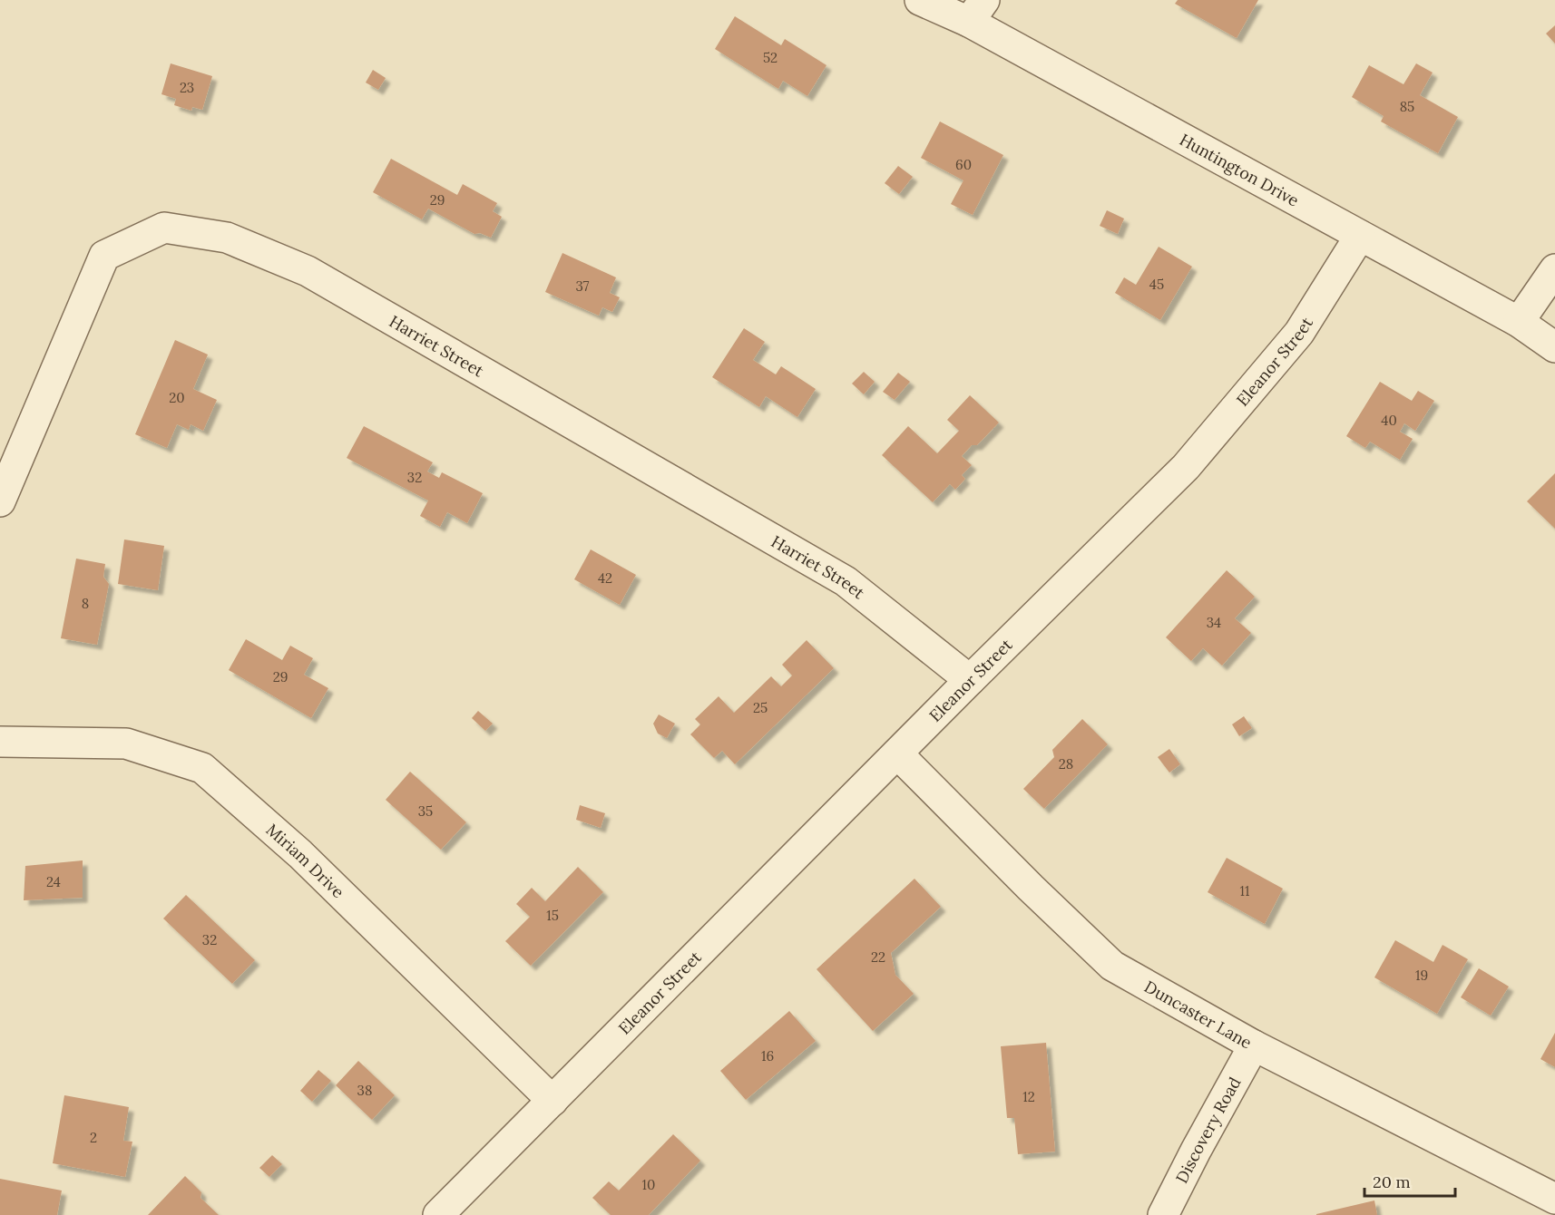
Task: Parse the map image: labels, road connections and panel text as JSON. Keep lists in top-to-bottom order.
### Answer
{
  "streets": {
    "street": [
      "Huntington Drive",
      "Harriet Street",
      "Eleanor Street",
      "Miriam Drive",
      "Duncaster Lane",
      "Discovery Road"
    ]
  },
  "crossings": [
    ["Huntington Drive", "Eleanor Street"],
    ["Harriet Street", "Eleanor Street"],
    ["Eleanor Street", "Miriam Drive"],
    ["Eleanor Street", "Duncaster Lane"],
    ["Duncaster Lane", "Discovery Road"]
  ],
  "house_numbers": [
    "52",
    "23",
    "85",
    "60",
    "29",
    "45",
    "37",
    "20",
    "40",
    "32",
    "42",
    "8",
    "34",
    "29",
    "25",
    "28",
    "35",
    "24",
    "11",
    "15",
    "32",
    "22",
    "19",
    "16",
    "38",
    "12",
    "2",
    "10"
  ],
  "scale_bar": "20 m"
}
